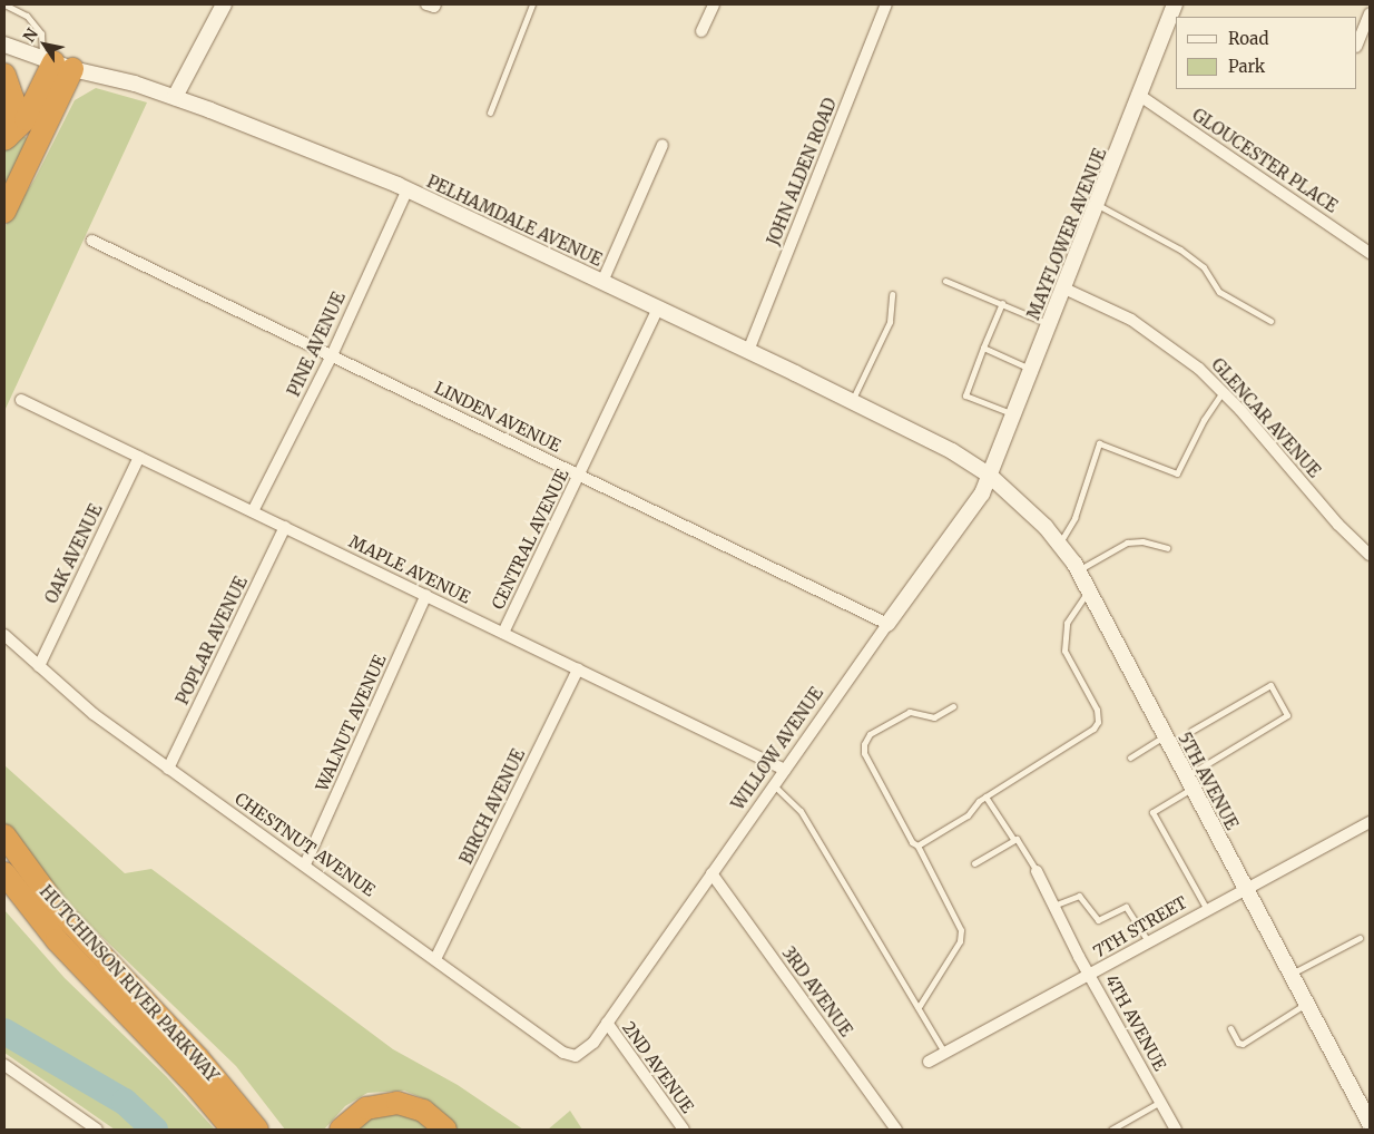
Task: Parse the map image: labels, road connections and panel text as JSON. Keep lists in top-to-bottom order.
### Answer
{
  "streets": {
    "highway": ["HUTCHINSON RIVER PARKWAY"],
    "street": [
      "GLOUCESTER PLACE",
      "JOHN ALDEN ROAD",
      "PELHAMDALE AVENUE",
      "MAYFLOWER AVENUE",
      "PINE AVENUE",
      "LINDEN AVENUE",
      "GLENCAR AVENUE",
      "CENTRAL AVENUE",
      "OAK AVENUE",
      "MAPLE AVENUE",
      "POPLAR AVENUE",
      "WALNUT AVENUE",
      "WILLOW AVENUE",
      "5TH AVENUE",
      "BIRCH AVENUE",
      "CHESTNUT AVENUE",
      "7TH STREET",
      "3RD AVENUE",
      "4TH AVENUE",
      "2ND AVENUE"
    ]
  },
  "crossings": [
    ["GLOUCESTER PLACE", "MAYFLOWER AVENUE"],
    ["JOHN ALDEN ROAD", "PELHAMDALE AVENUE"],
    ["PELHAMDALE AVENUE", "MAYFLOWER AVENUE"],
    ["PELHAMDALE AVENUE", "PINE AVENUE"],
    ["PELHAMDALE AVENUE", "CENTRAL AVENUE"],
    ["PELHAMDALE AVENUE", "WILLOW AVENUE"],
    ["PELHAMDALE AVENUE", "5TH AVENUE"],
    ["MAYFLOWER AVENUE", "GLENCAR AVENUE"],
    ["MAYFLOWER AVENUE", "WILLOW AVENUE"],
    ["MAYFLOWER AVENUE", "5TH AVENUE"],
    ["PINE AVENUE", "LINDEN AVENUE"],
    ["PINE AVENUE", "MAPLE AVENUE"],
    ["LINDEN AVENUE", "CENTRAL AVENUE"],
    ["LINDEN AVENUE", "WILLOW AVENUE"],
    ["CENTRAL AVENUE", "MAPLE AVENUE"],
    ["OAK AVENUE", "MAPLE AVENUE"],
    ["OAK AVENUE", "CHESTNUT AVENUE"],
    ["MAPLE AVENUE", "POPLAR AVENUE"],
    ["MAPLE AVENUE", "WALNUT AVENUE"],
    ["MAPLE AVENUE", "WILLOW AVENUE"],
    ["MAPLE AVENUE", "BIRCH AVENUE"],
    ["POPLAR AVENUE", "CHESTNUT AVENUE"],
    ["WALNUT AVENUE", "CHESTNUT AVENUE"],
    ["WILLOW AVENUE", "5TH AVENUE"],
    ["WILLOW AVENUE", "CHESTNUT AVENUE"],
    ["WILLOW AVENUE", "3RD AVENUE"],
    ["WILLOW AVENUE", "2ND AVENUE"],
    ["5TH AVENUE", "7TH STREET"],
    ["BIRCH AVENUE", "CHESTNUT AVENUE"],
    ["7TH STREET", "4TH AVENUE"]
  ],
  "legend": ["Road", "Park"],
  "north": "top left"
}
